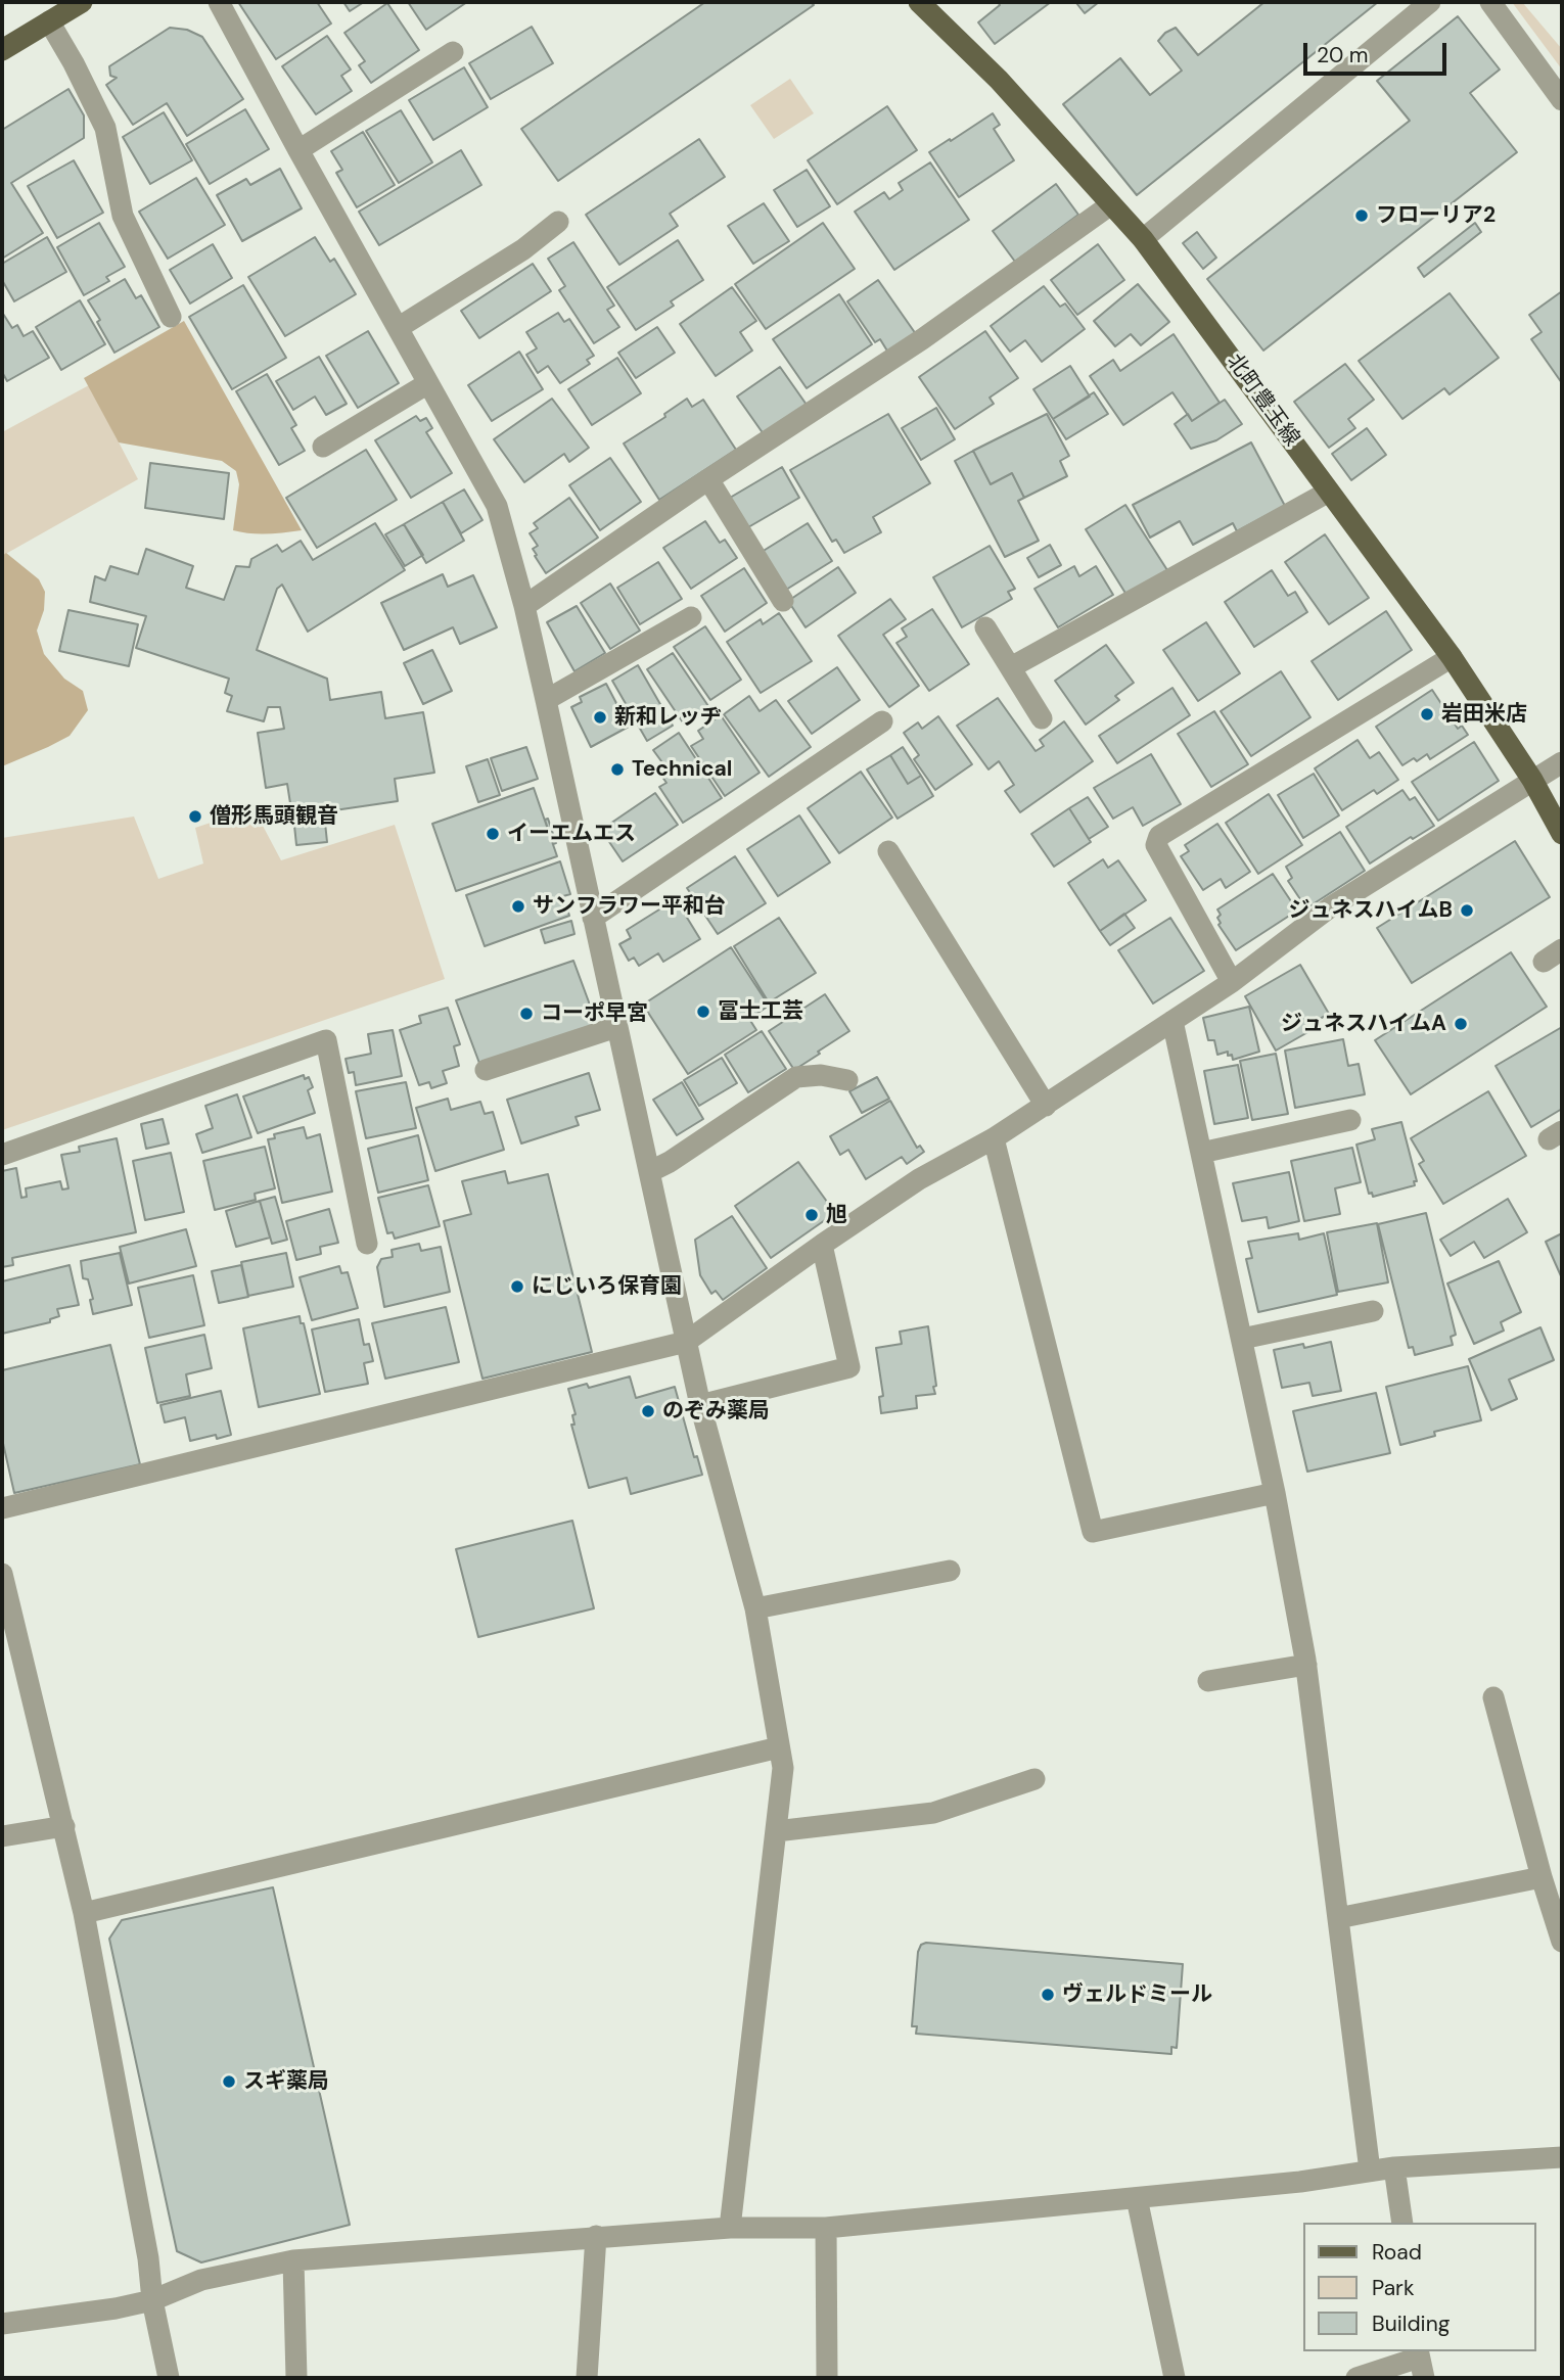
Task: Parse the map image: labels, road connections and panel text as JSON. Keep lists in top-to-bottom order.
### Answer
{
  "streets": {
    "main road": ["北町豊玉線"]
  },
  "places": [
    "フローリア2",
    "岩田米店",
    "新和レッヂ",
    "Technical",
    "僧形馬頭観音",
    "イーエムエス",
    "サンフラワー平和台",
    "ジュネスハイムB",
    "冨士工芸",
    "コーポ早宮",
    "ジュネスハイムA",
    "旭",
    "にじいろ保育園",
    "のぞみ薬局",
    "ヴェルドミール",
    "スギ薬局"
  ],
  "legend": ["Road", "Park", "Building"],
  "scale_bar": "20 m"
}
